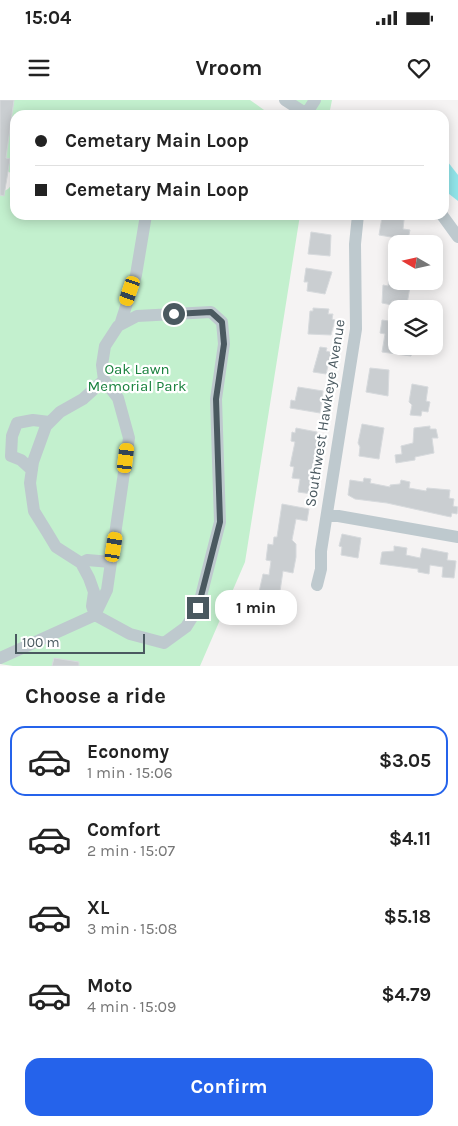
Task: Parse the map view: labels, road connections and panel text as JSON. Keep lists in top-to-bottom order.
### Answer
{
  "streets": {
    "street": ["Southwest Hawkeye Avenue"]
  },
  "parks": ["Oak Lawn Memorial Park"],
  "scale_bar": "100 m",
  "north": "left",
  "page": {
    "status": "15:04",
    "header": "Vroom",
    "banner": ["Cemetary Main Loop", "Cemetary Main Loop"],
    "bubble": "1 min",
    "scale": "100 m",
    "heading": "Choose a ride",
    "list": [
      {
        "name": "Economy",
        "note": "1 min · 15:06",
        "value": "$3.05"
      },
      {
        "name": "Comfort",
        "note": "2 min · 15:07",
        "value": "$4.11"
      },
      {
        "name": "XL",
        "note": "3 min · 15:08",
        "value": "$5.18"
      },
      {
        "name": "Moto",
        "note": "4 min · 15:09",
        "value": "$4.79"
      }
    ],
    "buttons": "Confirm"
  }
}
